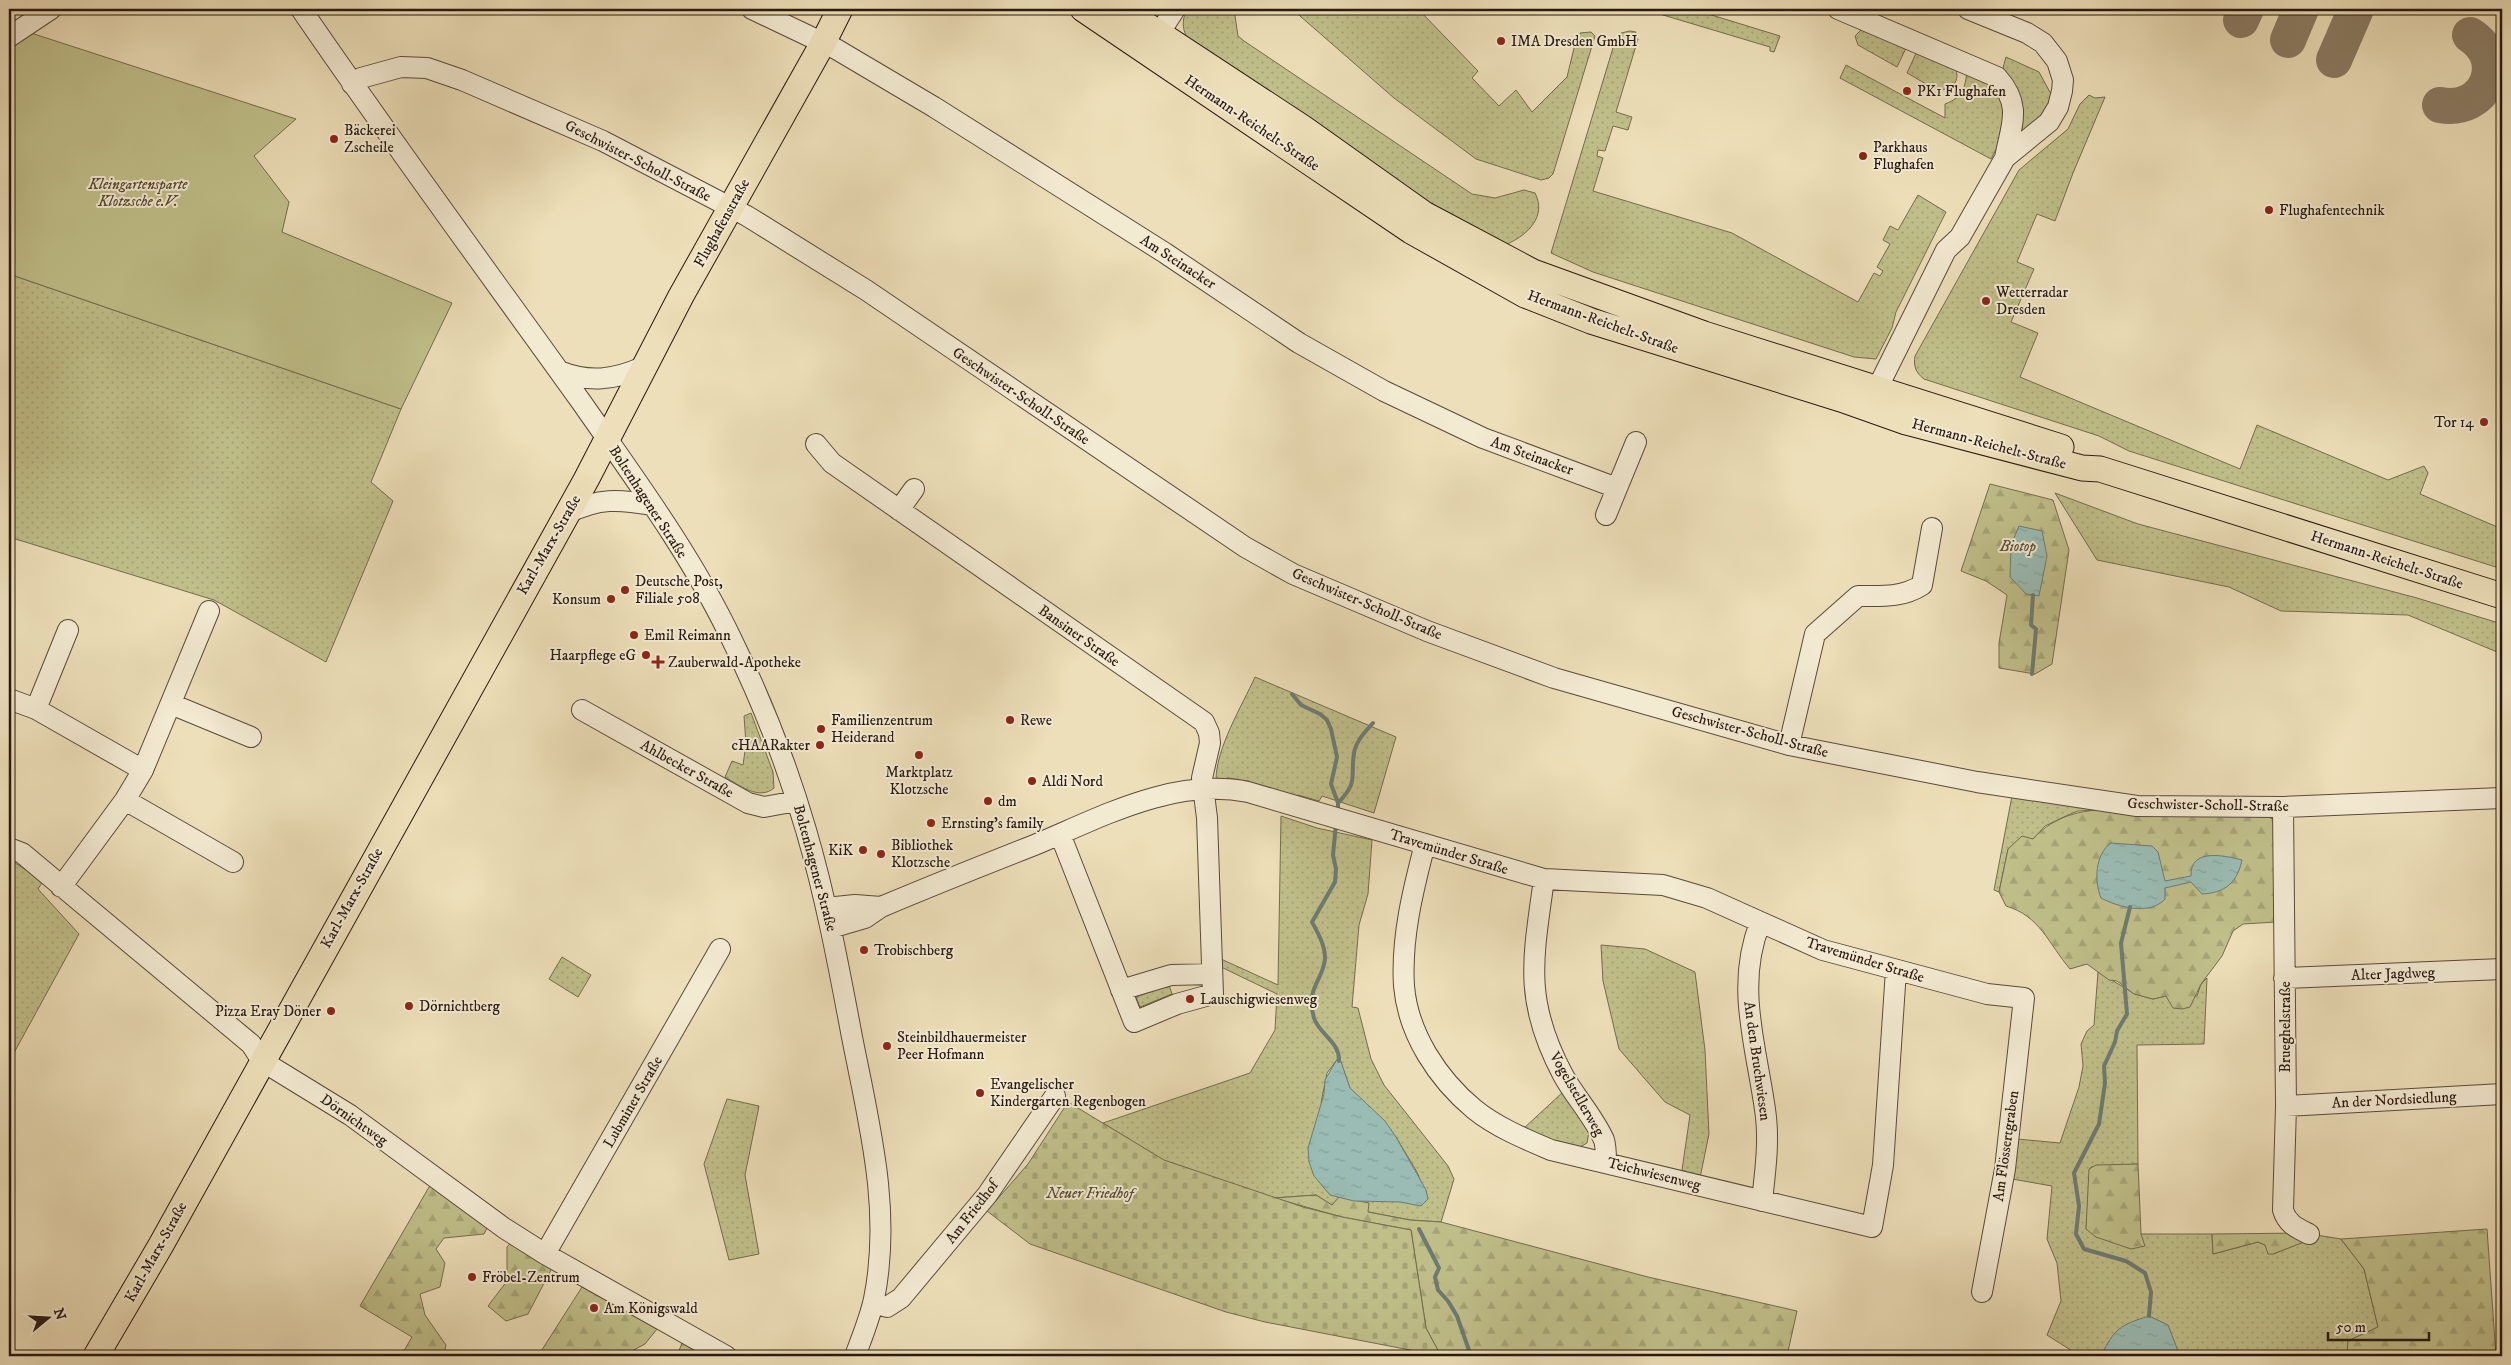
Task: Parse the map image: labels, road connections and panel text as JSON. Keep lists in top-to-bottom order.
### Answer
{
  "streets": {
    "main road": ["Hermann-Reichelt-Straße", "Flughafenstraße", "Karl-Marx-Straße"],
    "street": [
      "Geschwister-Scholl-Straße",
      "Am Steinacker",
      "Boltenhagener Straße",
      "Bansiner Straße",
      "Ahlbecker Straße",
      "Travemünder Straße",
      "Alter Jagdweg",
      "Brueghelstraße",
      "An den Bruchwiesen",
      "Vogelstellerweg",
      "An der Nordsiedlung",
      "Lubminer Straße",
      "Dörnichtweg",
      "Am Flössertgraben",
      "Teichwiesenweg",
      "Am Friedhof"
    ]
  },
  "crossings": [
    ["Geschwister-Scholl-Straße", "Flughafenstraße"],
    ["Geschwister-Scholl-Straße", "Boltenhagener Straße"],
    ["Geschwister-Scholl-Straße", "Brueghelstraße"],
    ["Flughafenstraße", "Am Steinacker"],
    ["Flughafenstraße", "Boltenhagener Straße"],
    ["Flughafenstraße", "Karl-Marx-Straße"],
    ["Boltenhagener Straße", "Karl-Marx-Straße"],
    ["Boltenhagener Straße", "Ahlbecker Straße"],
    ["Boltenhagener Straße", "Travemünder Straße"],
    ["Boltenhagener Straße", "Am Friedhof"],
    ["Karl-Marx-Straße", "Dörnichtweg"],
    ["Bansiner Straße", "Travemünder Straße"],
    ["Travemünder Straße", "An den Bruchwiesen"],
    ["Travemünder Straße", "Vogelstellerweg"],
    ["Travemünder Straße", "Am Flössertgraben"],
    ["Travemünder Straße", "Teichwiesenweg"],
    ["Alter Jagdweg", "Brueghelstraße"],
    ["Brueghelstraße", "An der Nordsiedlung"],
    ["An den Bruchwiesen", "Teichwiesenweg"],
    ["Vogelstellerweg", "Teichwiesenweg"],
    ["Lubminer Straße", "Dörnichtweg"]
  ],
  "parks": ["Kleingartensparte Klotzsche e.V.", "Biotop", "Neuer Friedhof"],
  "places": {
    "other": [
      "IMA Dresden GmbH",
      "PK1 Flughafen",
      "Bäckerei Zscheile",
      "Parkhaus Flughafen",
      "Flughafentechnik",
      "Wetterradar Dresden",
      "Tor 14",
      "Deutsche Post, Filiale 508",
      "Konsum",
      "Emil Reimann",
      "Haarpflege eG",
      "Rewe",
      "Familienzentrum Heiderand",
      "cHAARakter",
      "Marktplatz Klotzsche",
      "Aldi Nord",
      "dm",
      "Ernsting's family",
      "KiK",
      "Bibliothek Klotzsche",
      "Trobischberg",
      "Lauschigwiesenweg",
      "Dörnichtberg",
      "Pizza Eray Döner",
      "Steinbildhauermeister Peer Hofmann",
      "Evangelischer Kindergarten Regenbogen",
      "Fröbel-Zentrum",
      "Am Königswald"
    ],
    "health": ["Zauberwald-Apotheke"]
  },
  "scale_bar": "50 m",
  "north": "right"
}
